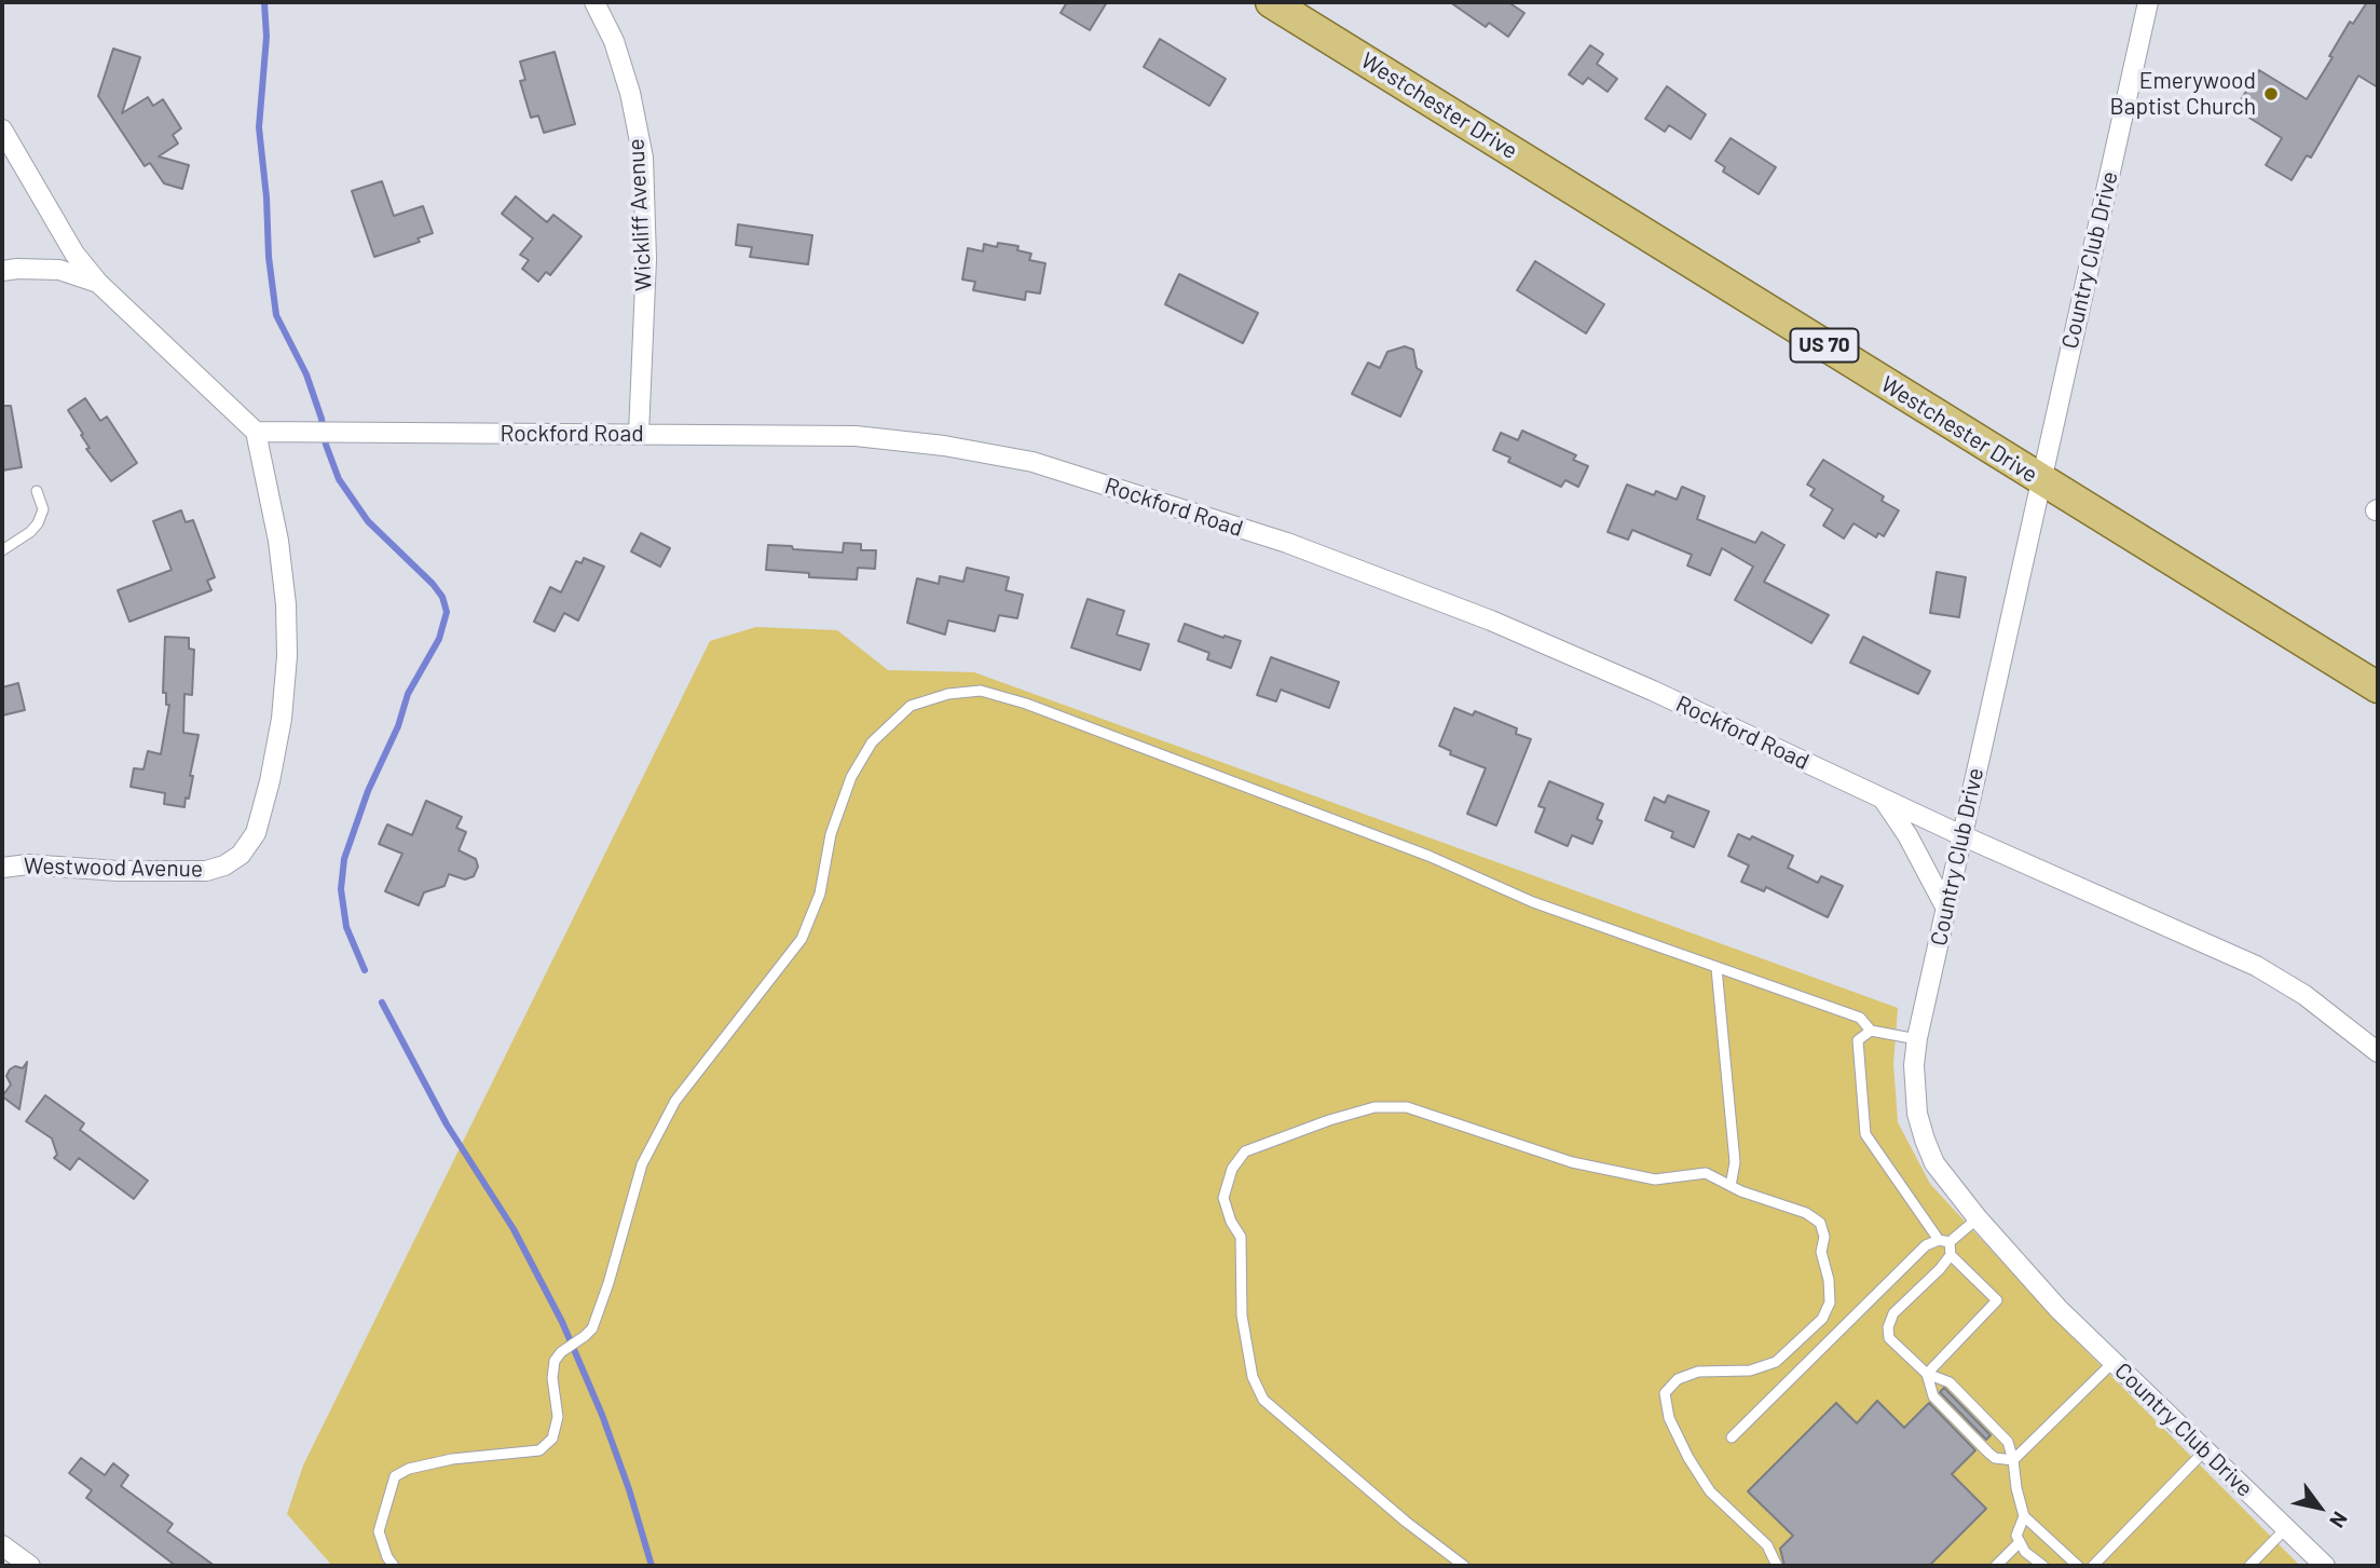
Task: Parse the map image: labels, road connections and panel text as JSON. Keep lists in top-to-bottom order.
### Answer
{
  "streets": {
    "main road": ["Westchester Drive", "US 70"],
    "street": [
      "Wickliff Avenue",
      "Country Club Drive",
      "Rockford Road",
      "Westwood Avenue"
    ]
  },
  "crossings": [
    ["Westchester Drive", "Country Club Drive"],
    ["Wickliff Avenue", "Rockford Road"],
    ["Country Club Drive", "Rockford Road"],
    ["Rockford Road", "Westwood Avenue"]
  ],
  "places": ["Emerywood Baptist Church"],
  "north": "bottom right"
}
